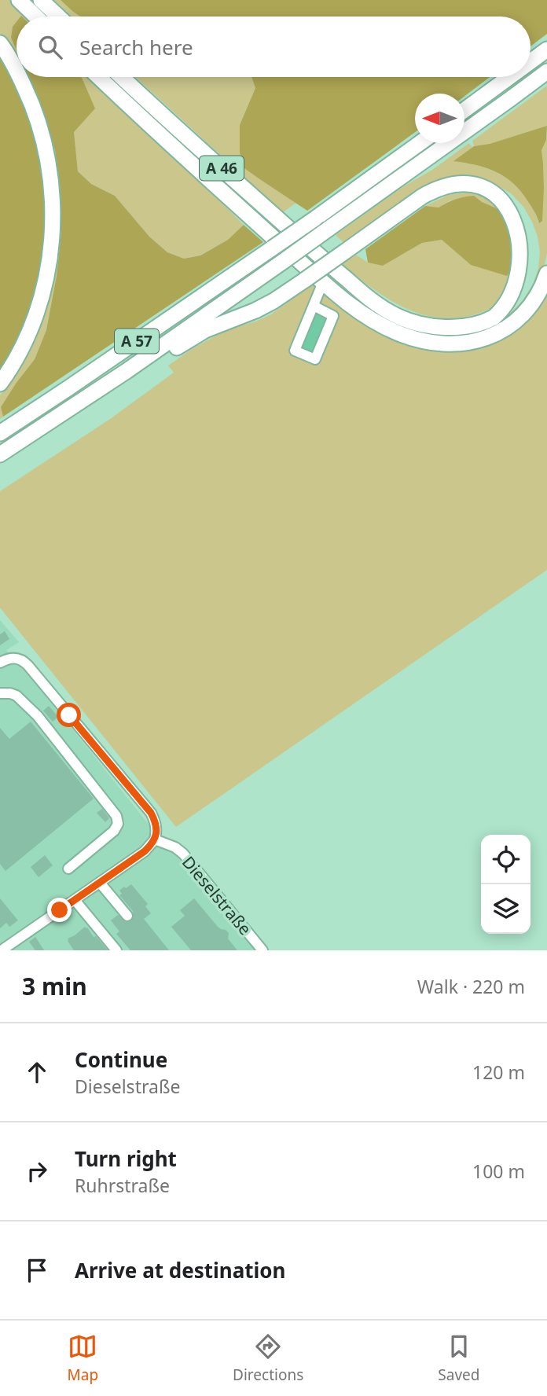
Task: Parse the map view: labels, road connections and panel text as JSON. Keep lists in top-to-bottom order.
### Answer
{
  "streets": {
    "highway": ["A 46", "A 57"],
    "street": ["Dieselstraße"]
  },
  "crossings": [
    ["A 46", "A 57"]
  ],
  "north": "left",
  "page": {
    "search": "Search here",
    "heading": ["3 min", "Walk · 220 m"],
    "list": [
      ["Continue", "Dieselstraße", "120 m"],
      ["Turn right", "Ruhrstraße", "100 m"],
      "Arrive at destination"
    ],
    "nav": ["Map", "Directions", "Saved"]
  }
}
